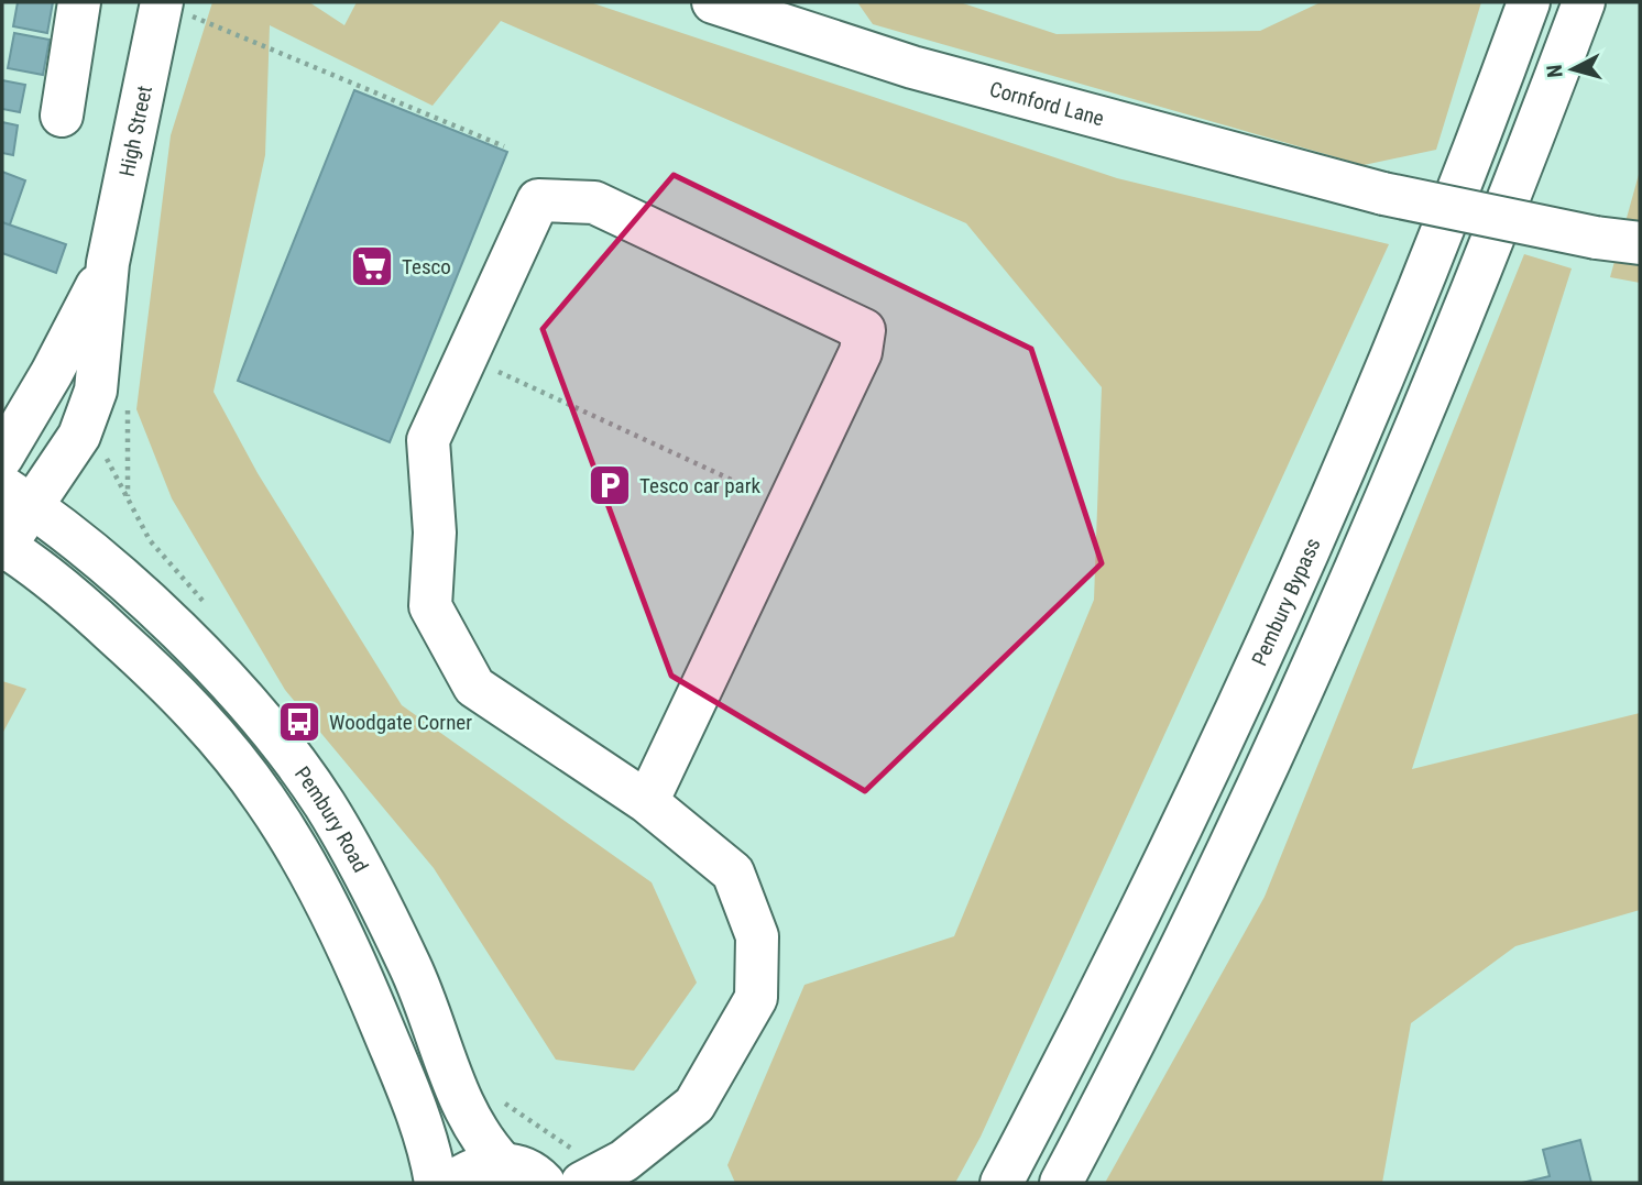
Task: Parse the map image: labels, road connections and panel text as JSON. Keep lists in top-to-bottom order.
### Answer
{
  "streets": {
    "main road": [
      "Cornford Lane",
      "High Street",
      "Pembury Bypass",
      "Pembury Road"
    ]
  },
  "crossings": [
    ["High Street", "Pembury Road"]
  ],
  "places": {
    "supermarket": ["Tesco"],
    "parking": ["Tesco car park"],
    "bus stop": ["Woodgate Corner"]
  },
  "north": "left"
}
